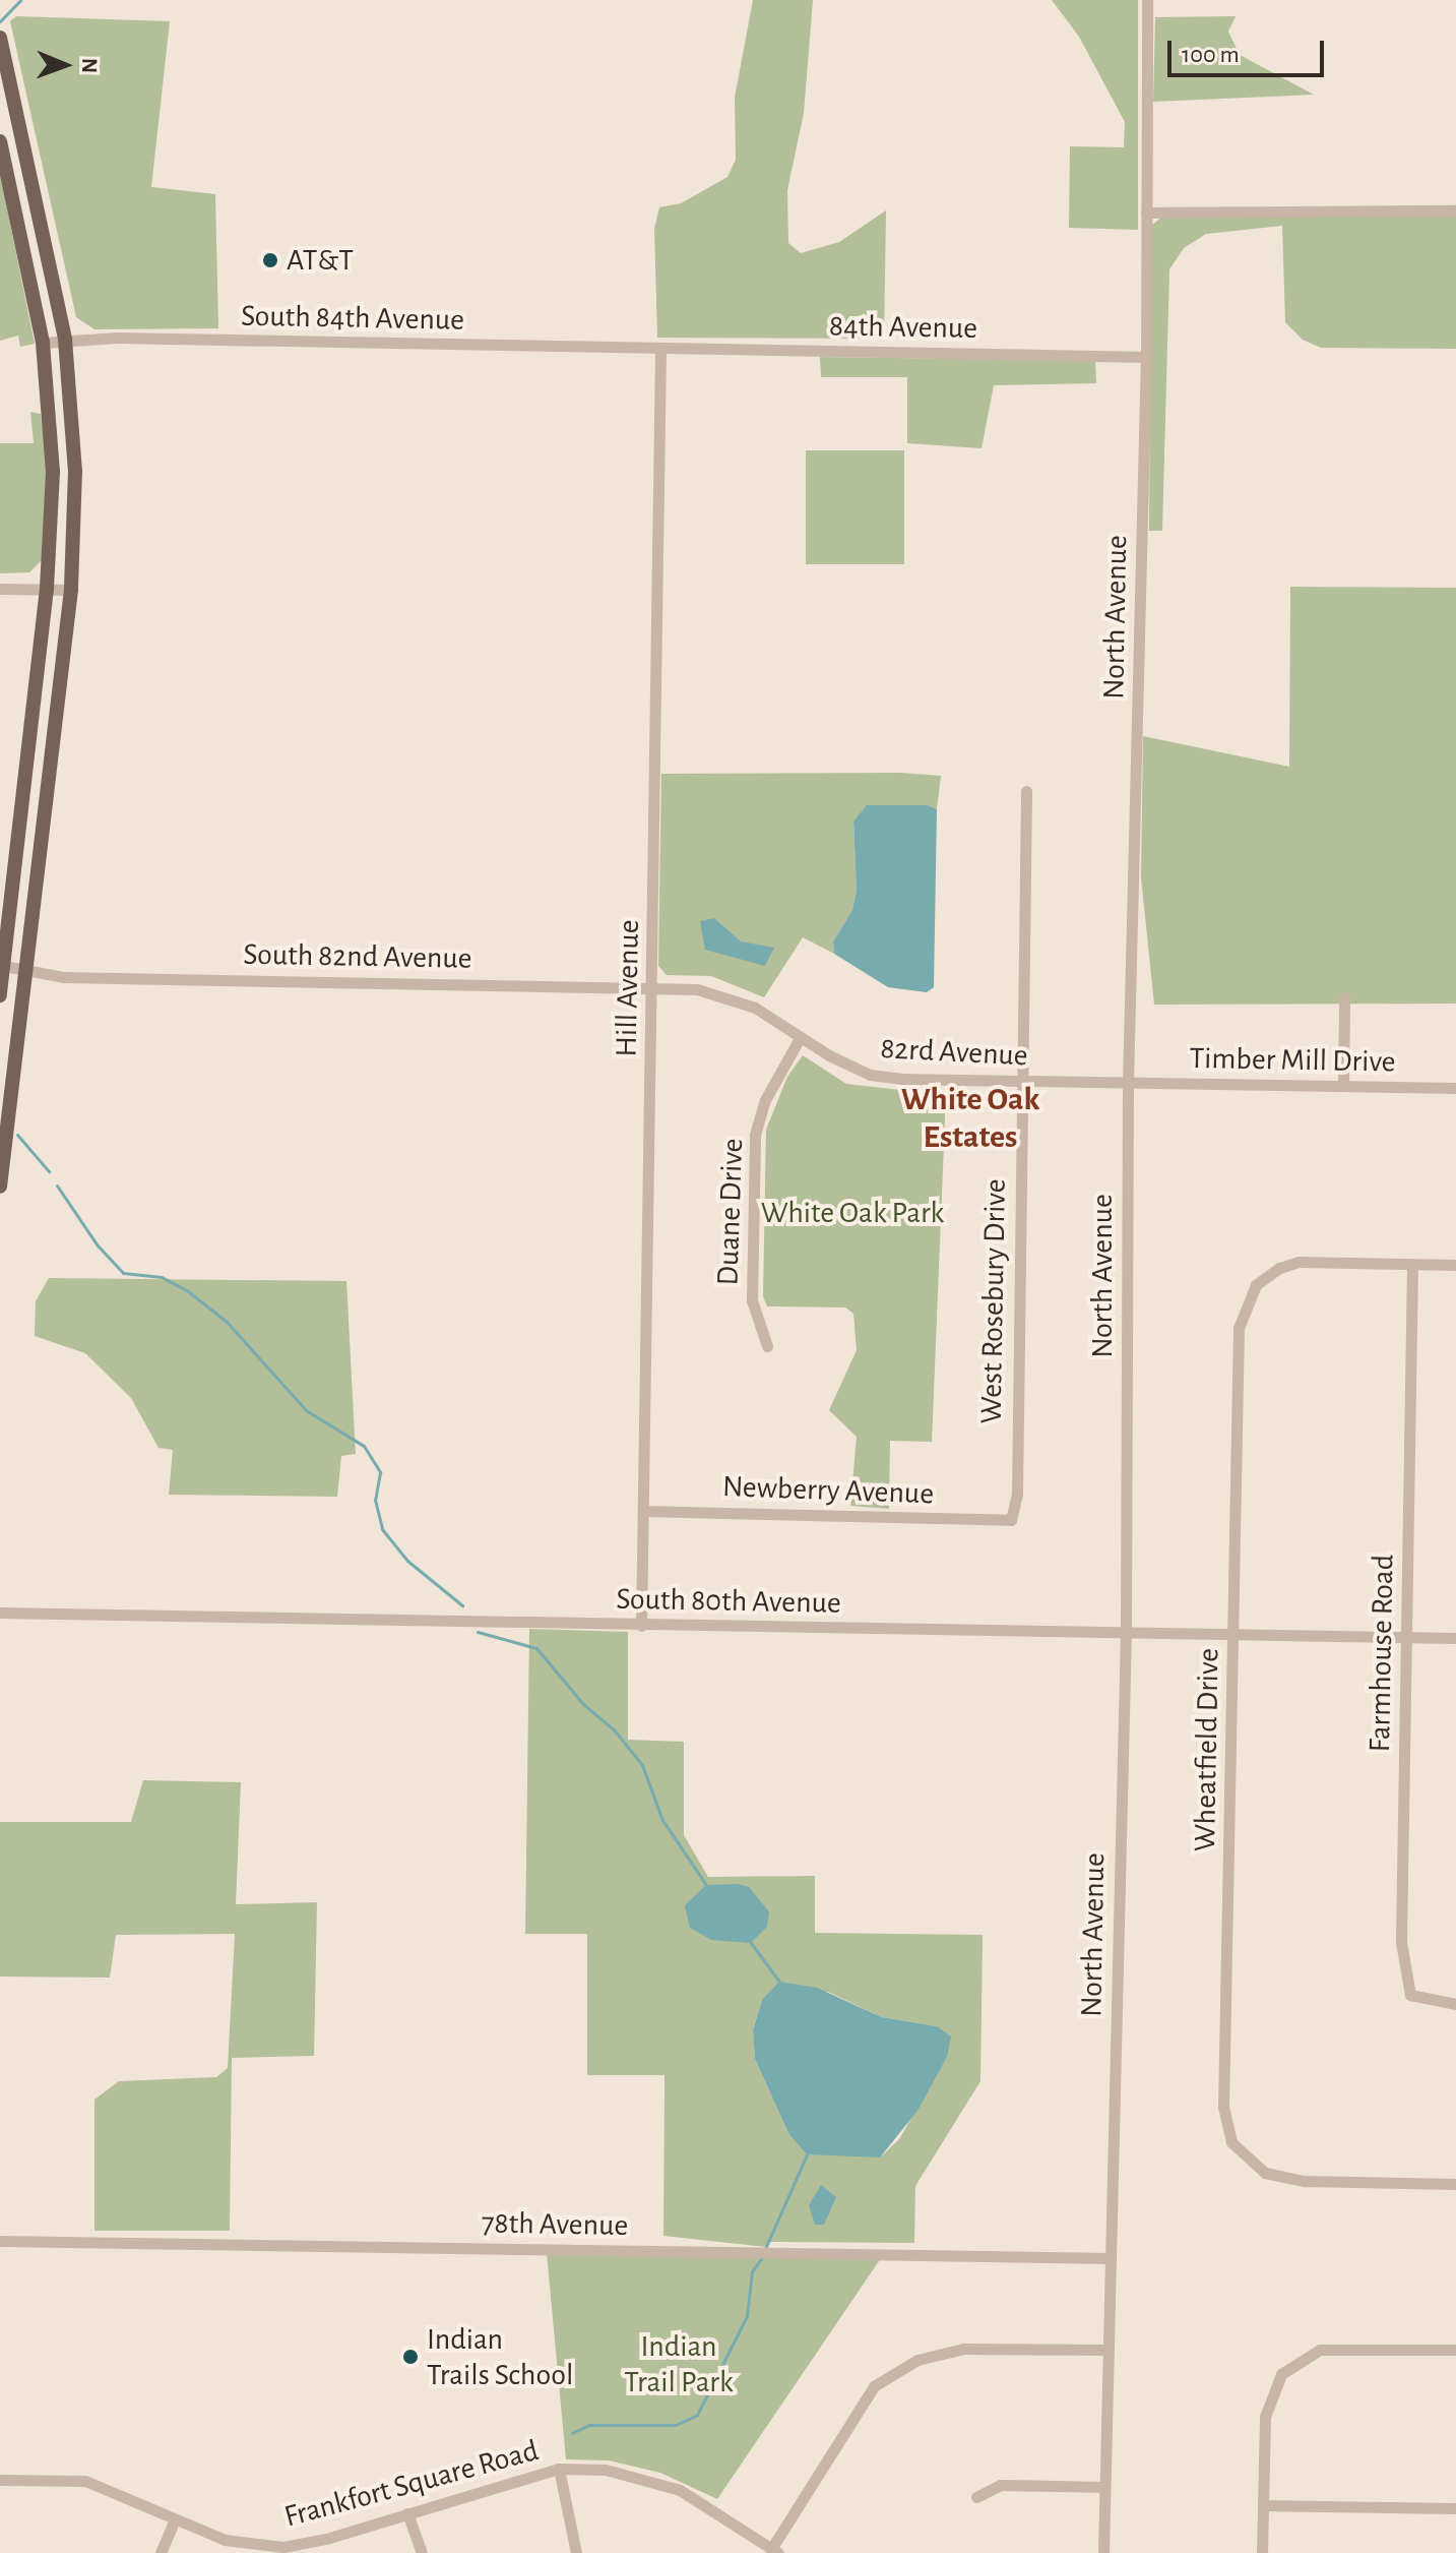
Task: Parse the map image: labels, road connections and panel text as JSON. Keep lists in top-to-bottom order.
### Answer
{
  "streets": {
    "street": [
      "South 84th Avenue",
      "84th Avenue",
      "North Avenue",
      "South 82nd Avenue",
      "Hill Avenue",
      "82rd Avenue",
      "Timber Mill Drive",
      "Duane Drive",
      "West Rosebury Drive",
      "Newberry Avenue",
      "South 80th Avenue",
      "Farmhouse Road",
      "Wheatfield Drive",
      "78th Avenue",
      "Frankfort Square Road"
    ]
  },
  "crossings": [
    ["South 84th Avenue", "84th Avenue"],
    ["South 84th Avenue", "Hill Avenue"],
    ["84th Avenue", "North Avenue"],
    ["84th Avenue", "Hill Avenue"],
    ["North Avenue", "82rd Avenue"],
    ["North Avenue", "Timber Mill Drive"],
    ["North Avenue", "South 80th Avenue"],
    ["North Avenue", "78th Avenue"],
    ["South 82nd Avenue", "Hill Avenue"],
    ["South 82nd Avenue", "82rd Avenue"],
    ["Hill Avenue", "82rd Avenue"],
    ["Hill Avenue", "Newberry Avenue"],
    ["Hill Avenue", "South 80th Avenue"],
    ["82rd Avenue", "Timber Mill Drive"],
    ["82rd Avenue", "Duane Drive"],
    ["82rd Avenue", "West Rosebury Drive"],
    ["West Rosebury Drive", "Newberry Avenue"],
    ["South 80th Avenue", "Farmhouse Road"],
    ["South 80th Avenue", "Wheatfield Drive"],
    ["Farmhouse Road", "Wheatfield Drive"]
  ],
  "districts": ["White Oak Estates"],
  "parks": ["White Oak Park", "Indian Trail Park"],
  "places": ["AT&T", "Indian Trails School"],
  "scale_bar": "100 m",
  "north": "right"
}
